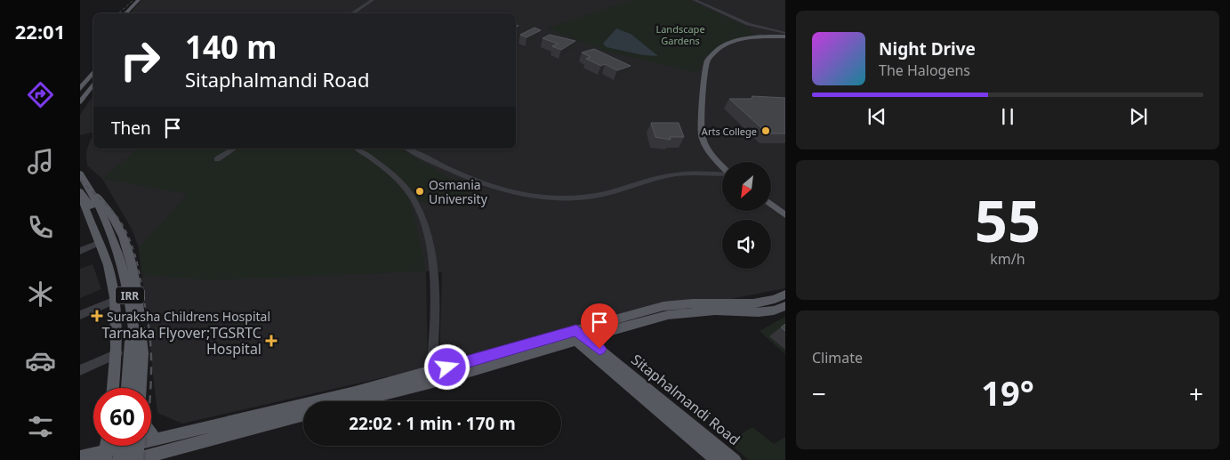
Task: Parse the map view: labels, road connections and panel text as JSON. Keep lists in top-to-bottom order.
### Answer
{
  "streets": {
    "main road": ["IRR", "Sitaphalmandi Road"]
  },
  "parks": ["Landscape Gardens"],
  "places": {
    "other": ["Arts College", "Osmania University"],
    "health": ["Suraksha Childrens Hospital", "Tarnaka Flyover;TGSRTC Hospital"]
  },
  "north": "bottom left",
  "page": {
    "tabs": "22:01",
    "turn": ["140 m", "Sitaphalmandi Road"],
    "song": ["Night Drive", "The Halogens"],
    "then": "Then",
    "tile": [
      ["55", "km/h"],
      "Climate"
    ],
    "heat": ["−", "19°", "+"],
    "limit": "60",
    "trip": "22:02 · 1 min · 170 m"
  }
}
